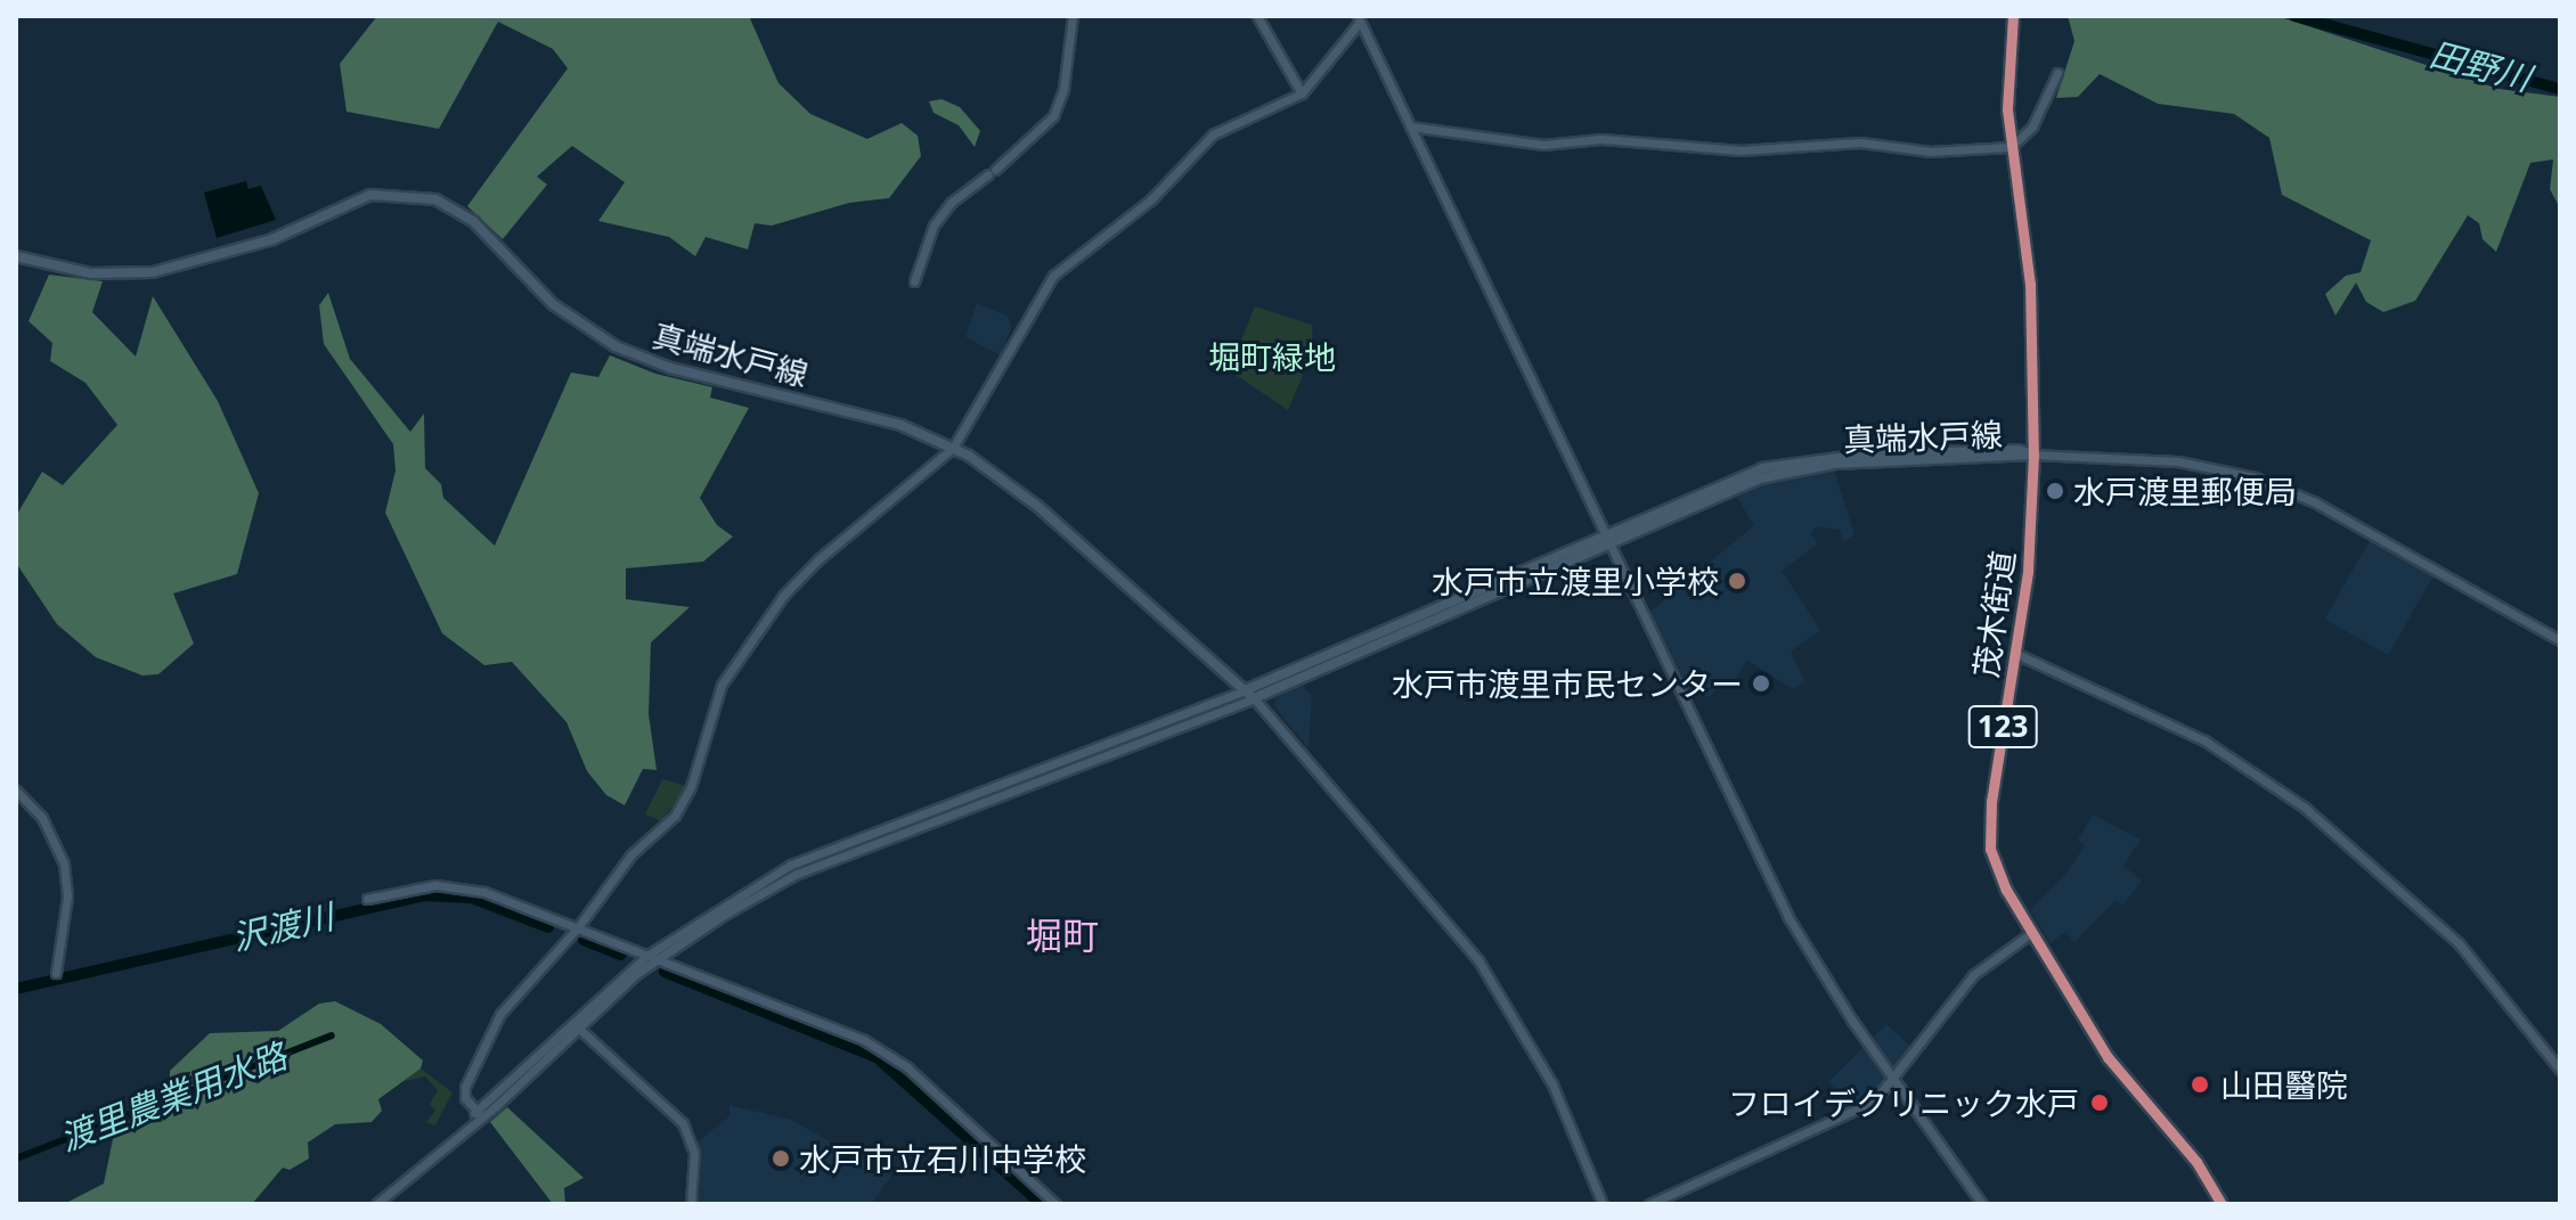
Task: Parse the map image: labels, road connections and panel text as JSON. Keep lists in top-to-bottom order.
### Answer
{
  "streets": {
    "highway": ["茂木街道", "123"],
    "main road": ["真端水戸線"]
  },
  "crossings": [
    ["真端水戸線", "茂木街道"]
  ],
  "districts": ["堀町"],
  "water": ["田野川", "沢渡川", "渡里農業用水路"],
  "parks": ["堀町緑地"],
  "places": [
    "水戸渡里郵便局",
    "水戸市立渡里小学校",
    "水戸市渡里市民センター",
    "山田醫院",
    "フロイデクリニック水戸",
    "水戸市立石川中学校"
  ]
}
